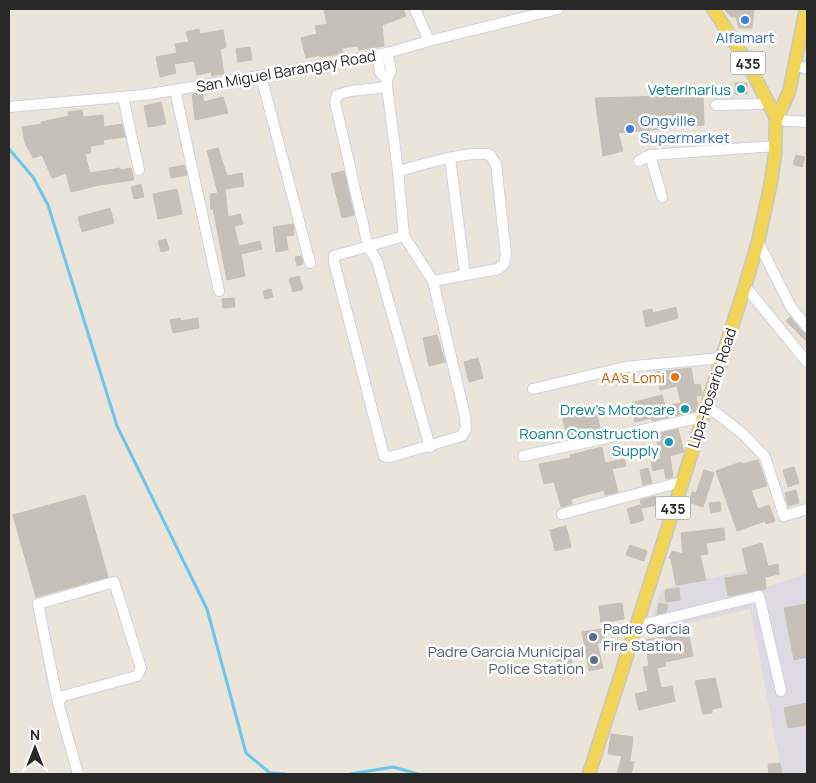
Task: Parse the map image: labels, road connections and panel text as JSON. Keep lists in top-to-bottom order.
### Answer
{
  "streets": {
    "main road": ["435", "Lipa-Rosario Road"],
    "street": ["San Miguel Barangay Road"]
  },
  "crossings": [
    ["435", "Lipa-Rosario Road"]
  ],
  "places": [
    "Alfamart",
    "Veterinarius",
    "Ongville Supermarket",
    "AA's Lomi",
    "Drew's Motocare",
    "Roann Construction Supply",
    "Padre Garcia Fire Station",
    "Padre Garcia Municipal Police Station"
  ],
  "north": "top"
}
